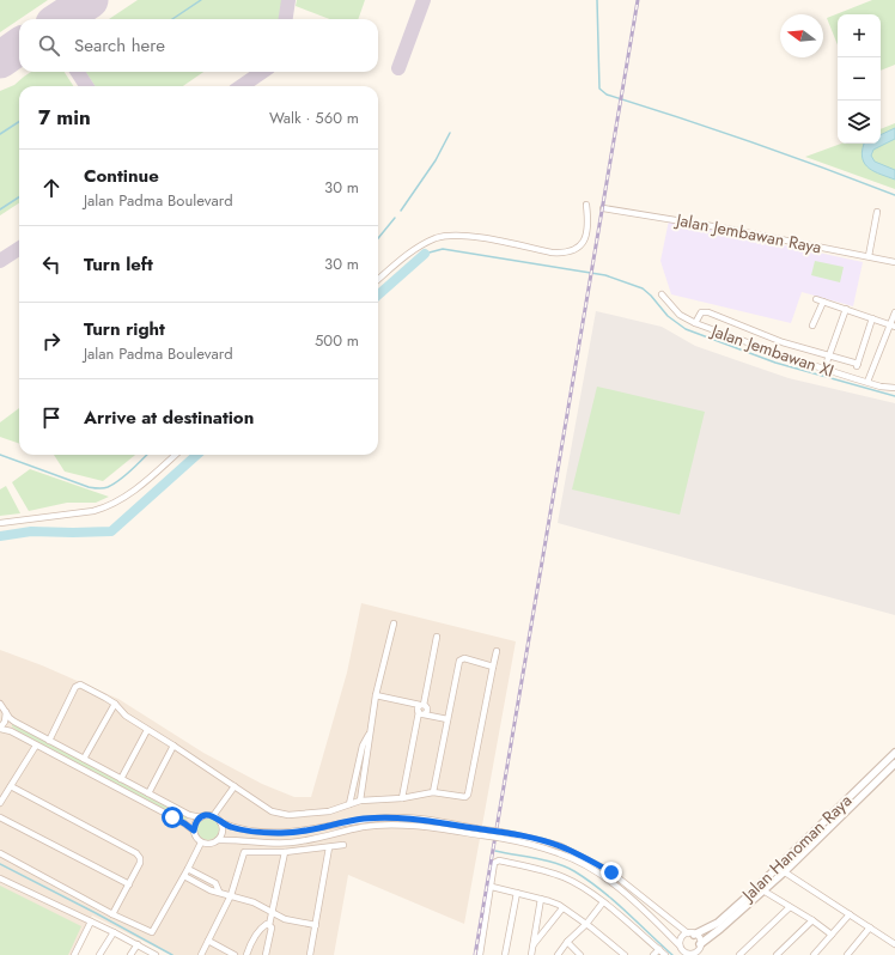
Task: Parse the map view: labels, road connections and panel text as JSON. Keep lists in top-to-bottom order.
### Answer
{
  "streets": {
    "street": ["Jalan Jembawan Raya", "Jalan Jembawan XI", "Jalan Hanoman Raya"]
  },
  "north": "left",
  "page": {
    "map_buttons": ["+", "−"],
    "search": "Search here",
    "heading": ["7 min", "Walk · 560 m"],
    "list": [
      ["Continue", "Jalan Padma Boulevard", "30 m"],
      ["Turn left", "30 m"],
      ["Turn right", "Jalan Padma Boulevard", "500 m"],
      "Arrive at destination"
    ]
  }
}
